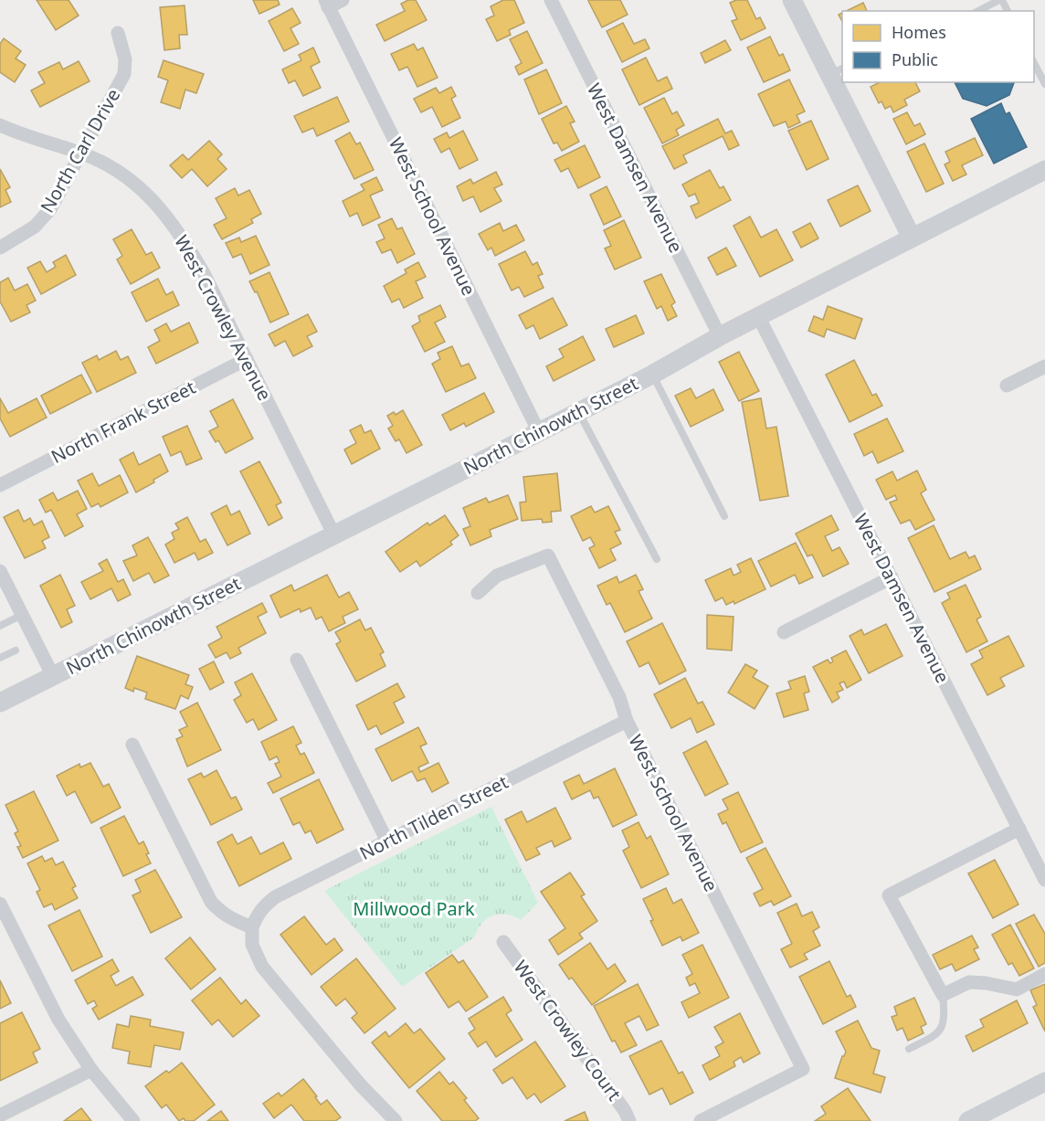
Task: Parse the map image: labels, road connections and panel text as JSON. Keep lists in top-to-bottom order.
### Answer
{
  "streets": {
    "street": [
      "North Carl Drive",
      "West Damsen Avenue",
      "West School Avenue",
      "West Crowley Avenue",
      "North Frank Street",
      "North Chinowth Street",
      "North Tilden Street",
      "West Crowley Court"
    ]
  },
  "crossings": [
    ["North Carl Drive", "West Crowley Avenue"],
    ["West Damsen Avenue", "North Chinowth Street"],
    ["West School Avenue", "North Chinowth Street"],
    ["West School Avenue", "North Tilden Street"],
    ["West Crowley Avenue", "North Frank Street"],
    ["West Crowley Avenue", "North Chinowth Street"]
  ],
  "parks": ["Millwood Park"],
  "legend": ["Homes", "Public"]
}
